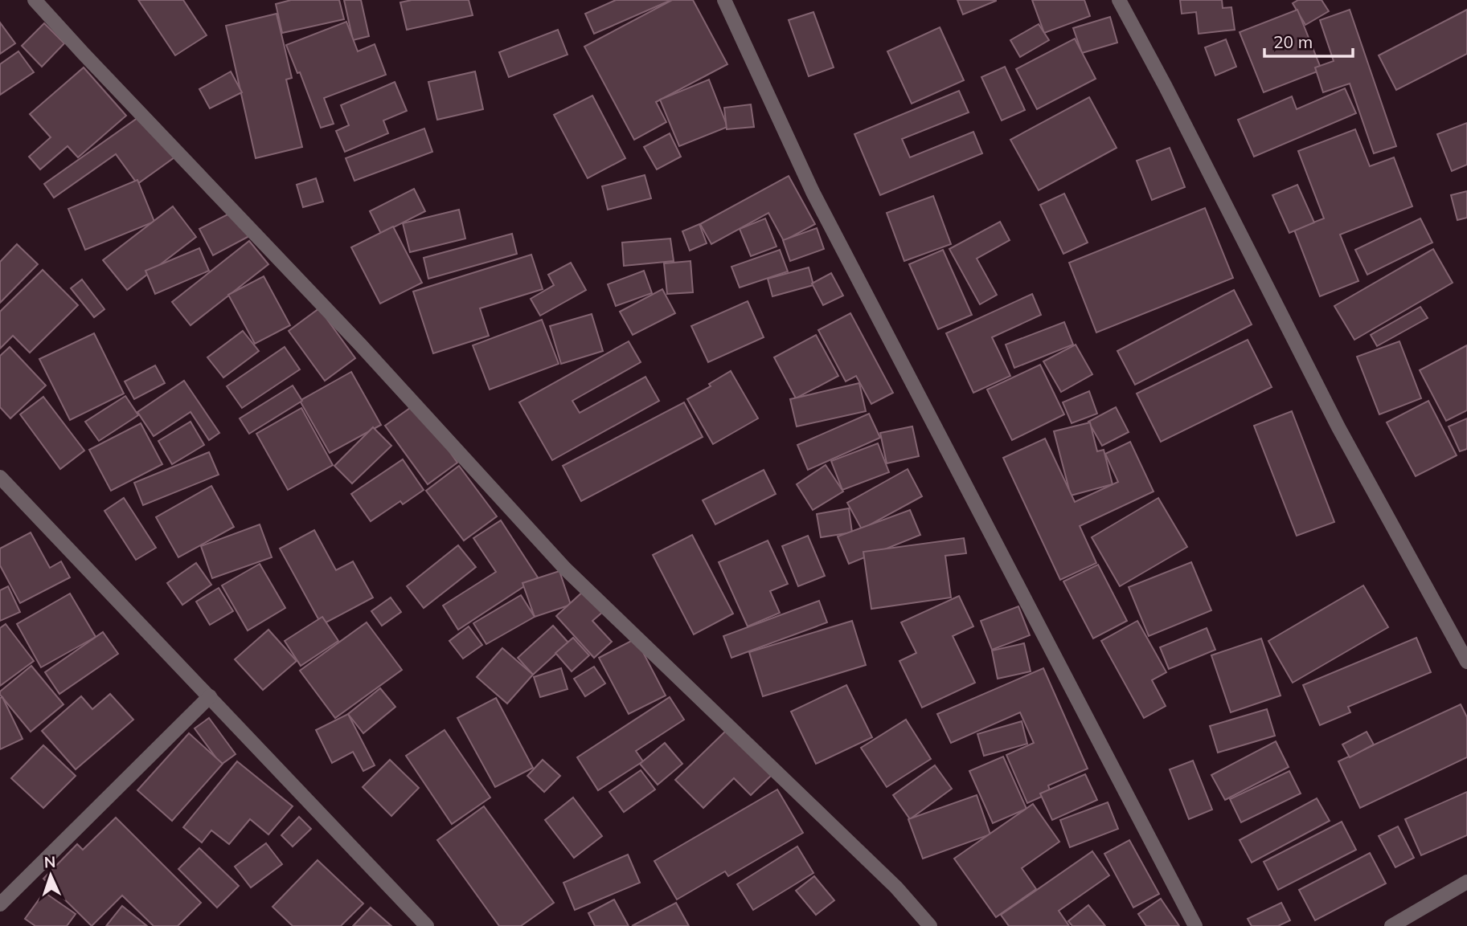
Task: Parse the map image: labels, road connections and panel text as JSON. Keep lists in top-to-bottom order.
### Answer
{
  "scale_bar": "20 m",
  "north": "top"
}
